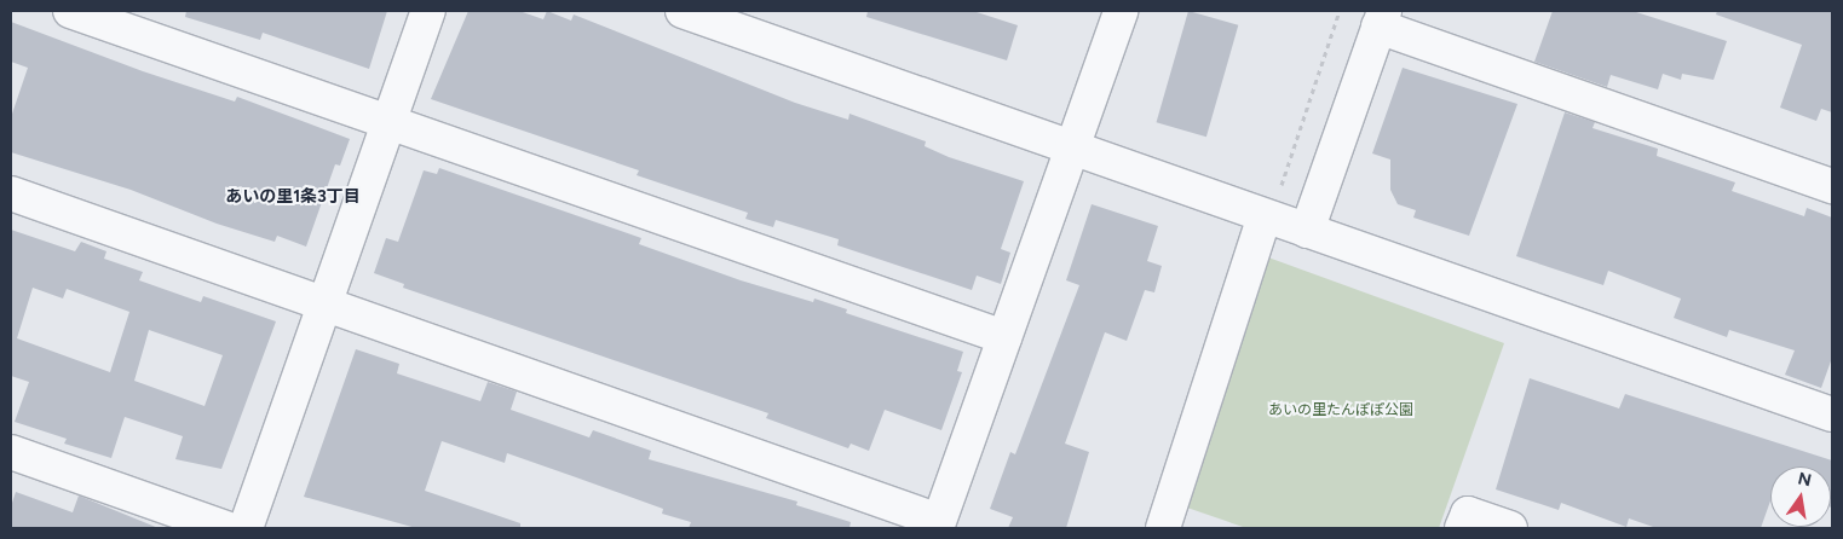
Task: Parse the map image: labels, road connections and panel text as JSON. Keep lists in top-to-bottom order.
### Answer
{
  "districts": ["あいの里1条3丁目"],
  "parks": ["あいの里たんぽぽ公園"],
  "north": "top"
}
